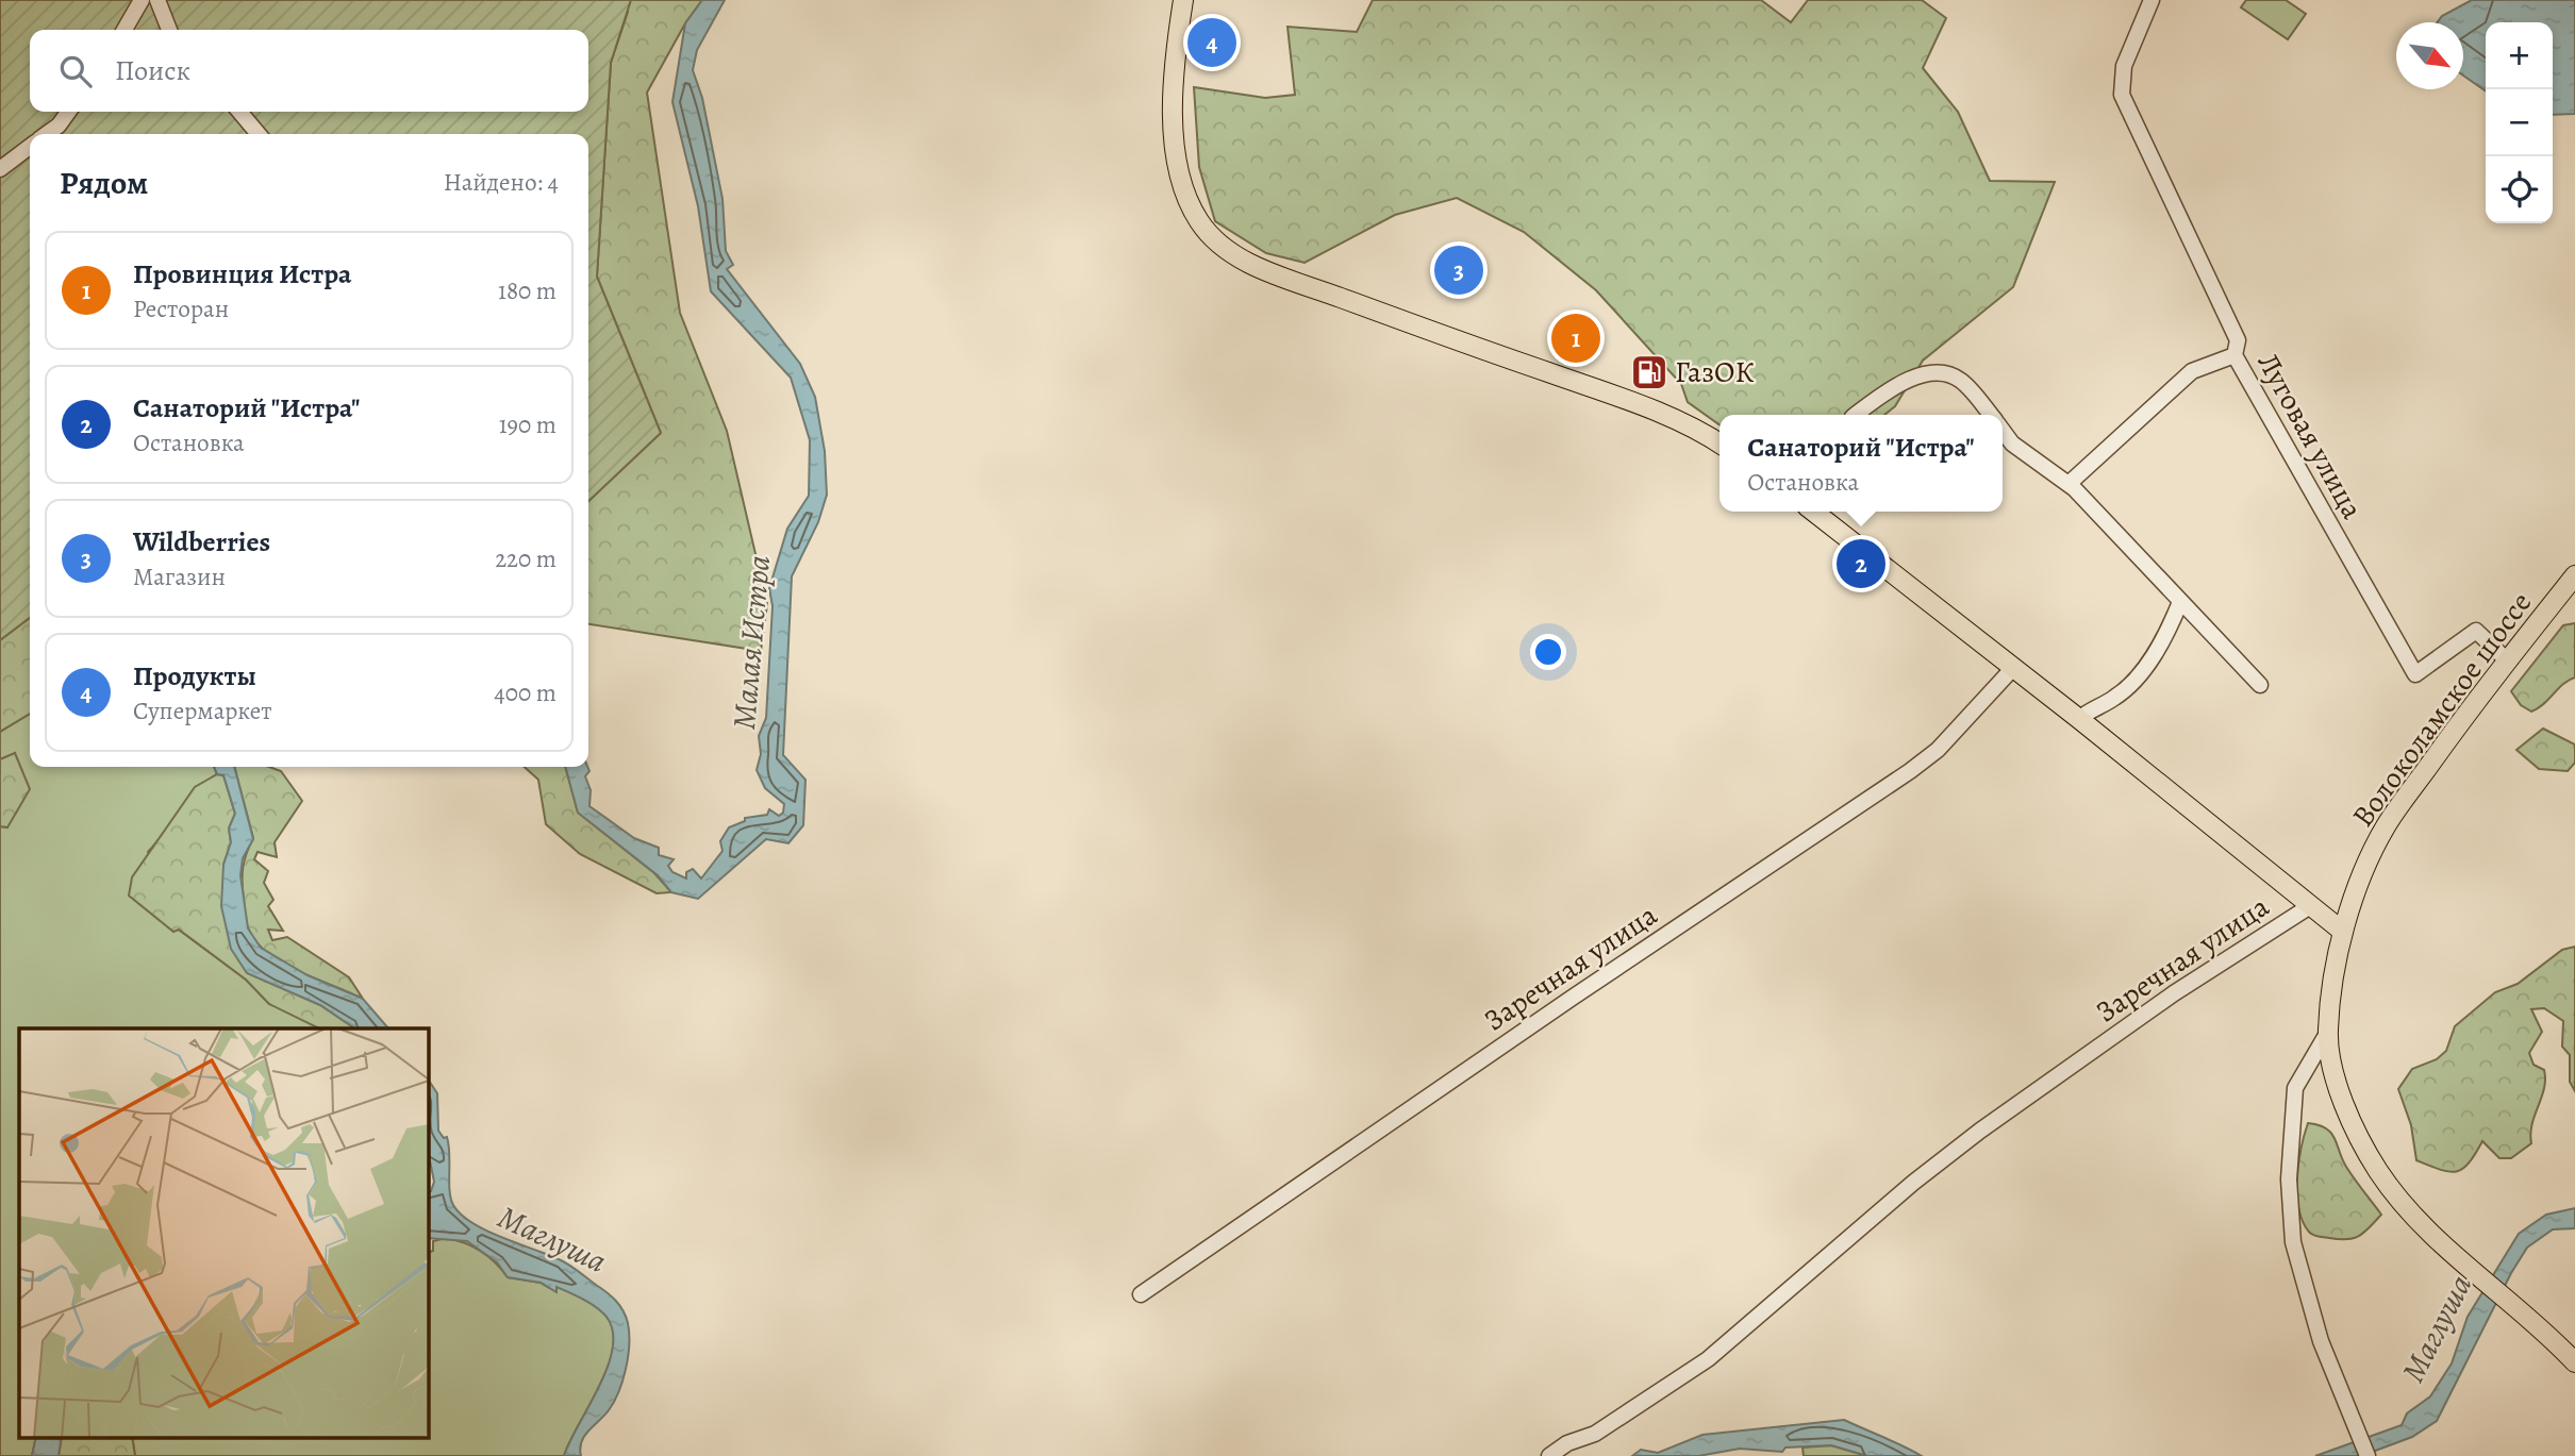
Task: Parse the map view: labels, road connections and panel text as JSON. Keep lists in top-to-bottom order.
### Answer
{
  "streets": {
    "main road": ["Волоколамское шоссе"],
    "street": ["Луговая улица", "Заречная улица"]
  },
  "crossings": [
    ["Луговая улица", "Волоколамское шоссе"]
  ],
  "water": ["Малая Истра", "Маглуша"],
  "places": {
    "fuel station": ["ГазОК"]
  },
  "north": "bottom right",
  "page": {
    "pins": [
      "4",
      "3",
      "1",
      "2"
    ],
    "map_buttons": ["+", "−"],
    "search": "Поиск",
    "heading": ["Рядом", "Найдено: 4"],
    "list": [
      {
        "mark": "1",
        "name": "Провинция Истра",
        "note": "Ресторан",
        "value": "180 m"
      },
      {
        "mark": "2",
        "name": "Санаторий \"Истра\"",
        "note": "Остановка",
        "value": "190 m"
      },
      {
        "mark": "3",
        "name": "Wildberries",
        "note": "Магазин",
        "value": "220 m"
      },
      {
        "mark": "4",
        "name": "Продукты",
        "note": "Супермаркет",
        "value": "400 m"
      }
    ],
    "popup": ["Санаторий \"Истра\"", "Остановка"]
  }
}
